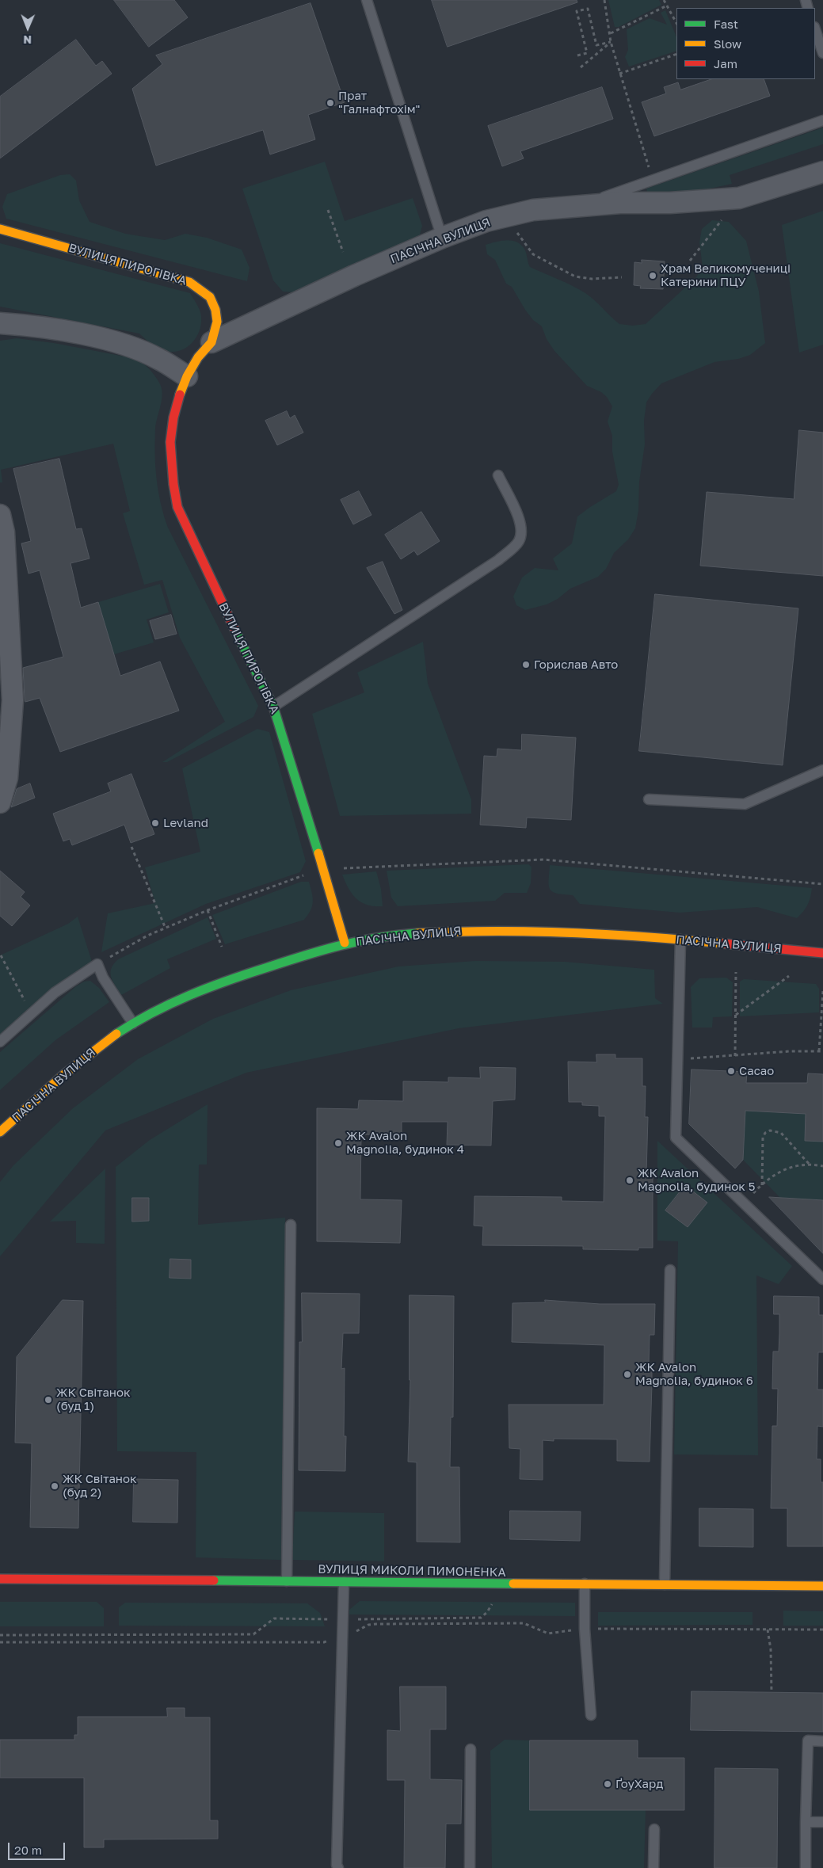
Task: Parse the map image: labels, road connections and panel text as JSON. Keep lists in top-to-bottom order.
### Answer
{
  "streets": {
    "street": ["ПАСІЧНА ВУЛИЦЯ", "ВУЛИЦЯ ПИРОГІВКА", "ВУЛИЦЯ МИКОЛИ ПИМОНЕНКА"]
  },
  "crossings": [
    ["ПАСІЧНА ВУЛИЦЯ", "ВУЛИЦЯ ПИРОГІВКА"]
  ],
  "places": [
    "Прат \"Галнафтохім\"",
    "Храм Великомучениці Катерини ПЦУ",
    "Горислав Авто",
    "Levland",
    "Cacao",
    "ЖК Avalon Magnolia, будинок 4",
    "ЖК Avalon Magnolia, будинок 5",
    "ЖК Avalon Magnolia, будинок 6",
    "ЖК Світанок (буд 1)",
    "ЖК Світанок (буд 2)",
    "ҐоуХард"
  ],
  "legend": ["Fast", "Slow", "Jam"],
  "scale_bar": "20 m",
  "north": "bottom"
}
